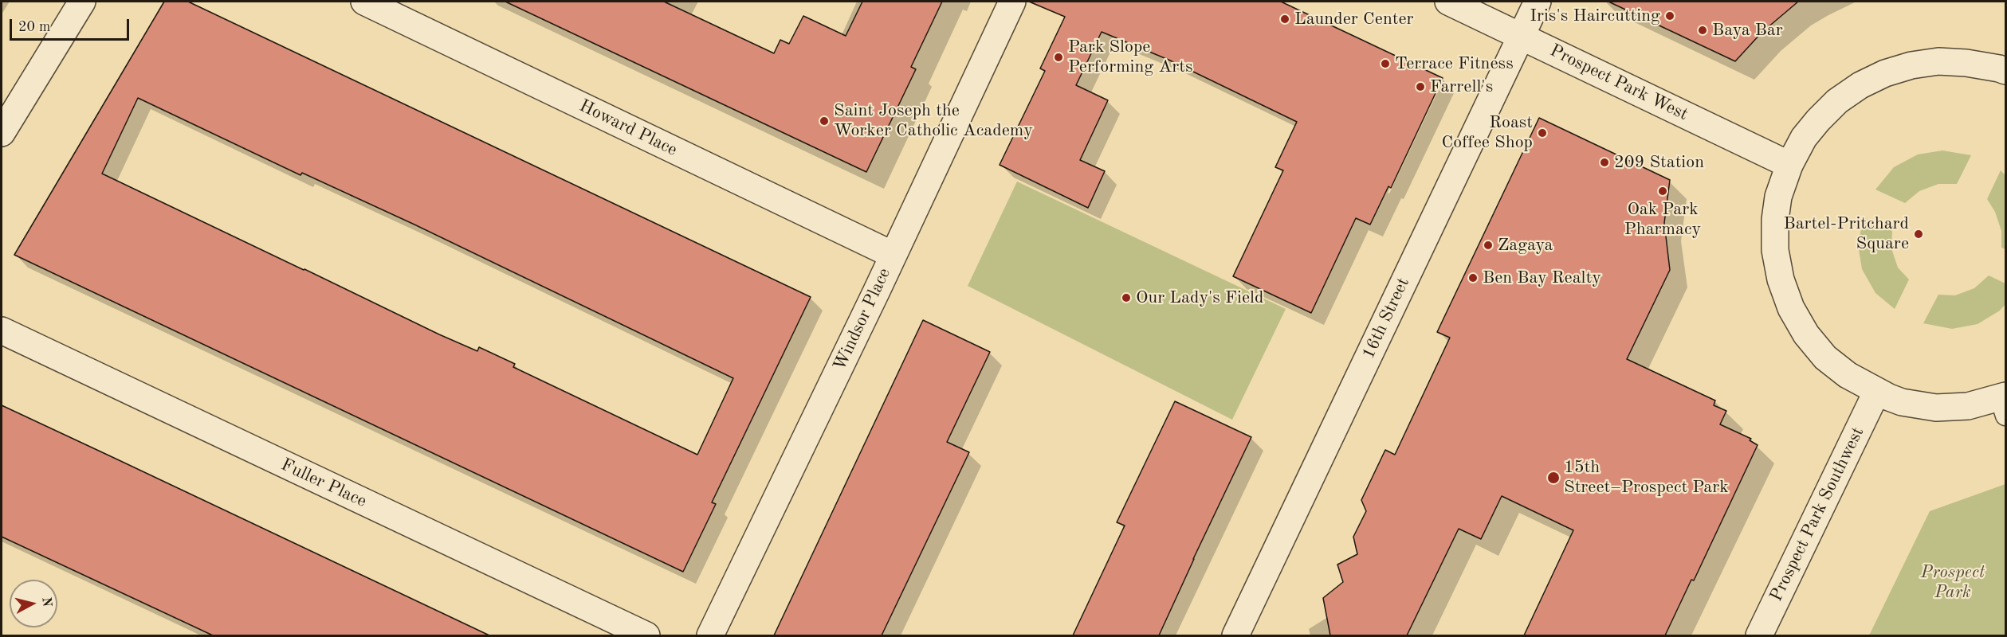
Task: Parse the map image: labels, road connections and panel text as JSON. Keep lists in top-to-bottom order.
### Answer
{
  "streets": {
    "street": [
      "Prospect Park West",
      "Howard Place",
      "16th Street",
      "Windsor Place",
      "Fuller Place",
      "Prospect Park Southwest"
    ]
  },
  "crossings": [
    ["Prospect Park West", "16th Street"],
    ["Howard Place", "Windsor Place"]
  ],
  "parks": ["Prospect Park"],
  "places": [
    "Iris's Haircutting",
    "Launder Center",
    "Baya Bar",
    "Park Slope Performing Arts",
    "Terrace Fitness",
    "Farrell's",
    "Saint Joseph the Worker Catholic Academy",
    "Roast Coffee Shop",
    "209 Station",
    "Oak Park Pharmacy",
    "Bartel-Pritchard Square",
    "Zagaya",
    "Ben Bay Realty",
    "Our Lady's Field",
    "15th Street–Prospect Park"
  ],
  "scale_bar": "20 m",
  "north": "right"
}
